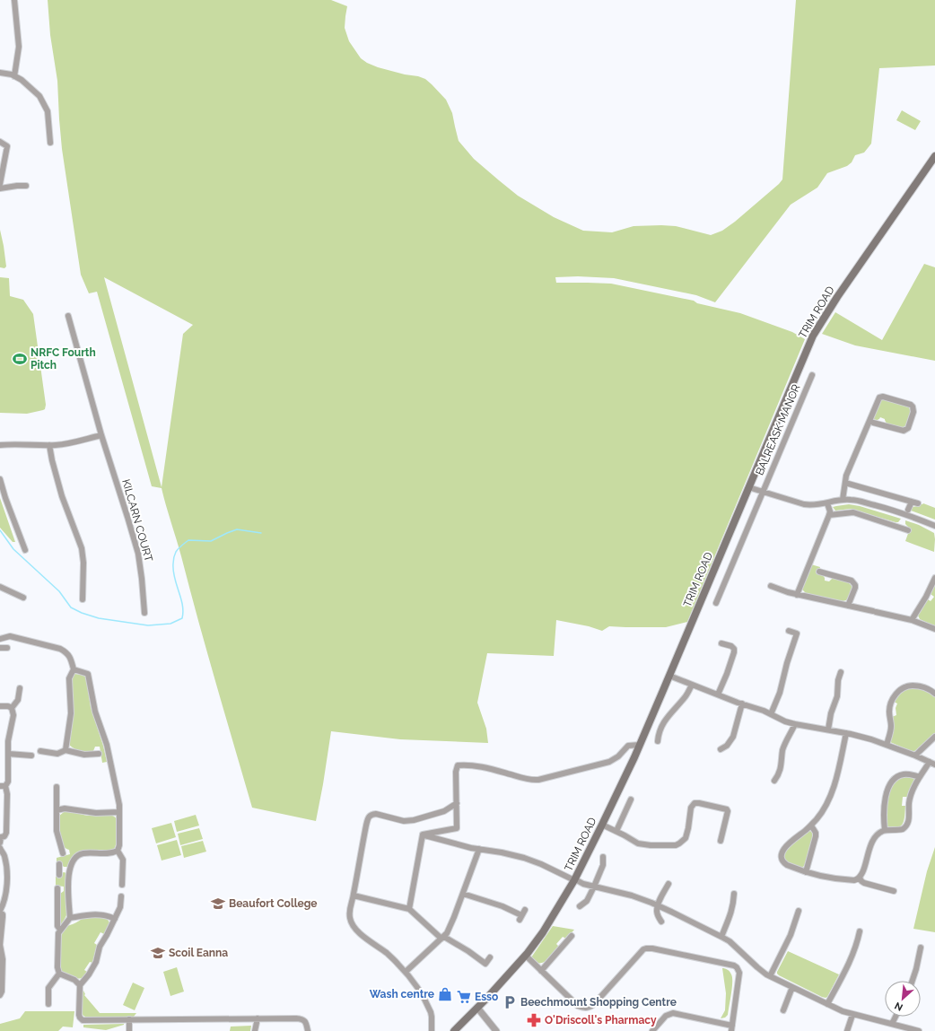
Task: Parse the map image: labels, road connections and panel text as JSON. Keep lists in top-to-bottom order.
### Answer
{
  "streets": {
    "main road": ["TRIM ROAD"],
    "street": ["BALREASK MANOR", "KILCARN COURT"]
  },
  "crossings": [
    ["TRIM ROAD", "BALREASK MANOR"]
  ],
  "places": {
    "sports": ["NRFC Fourth Pitch"],
    "school or university": ["Beaufort College", "Scoil Eanna"],
    "shop": ["Wash centre"],
    "supermarket": ["Esso"],
    "parking": ["Beechmount Shopping Centre"],
    "pharmacy": ["O'Driscoll's Pharmacy"]
  },
  "north": "bottom left"
}
